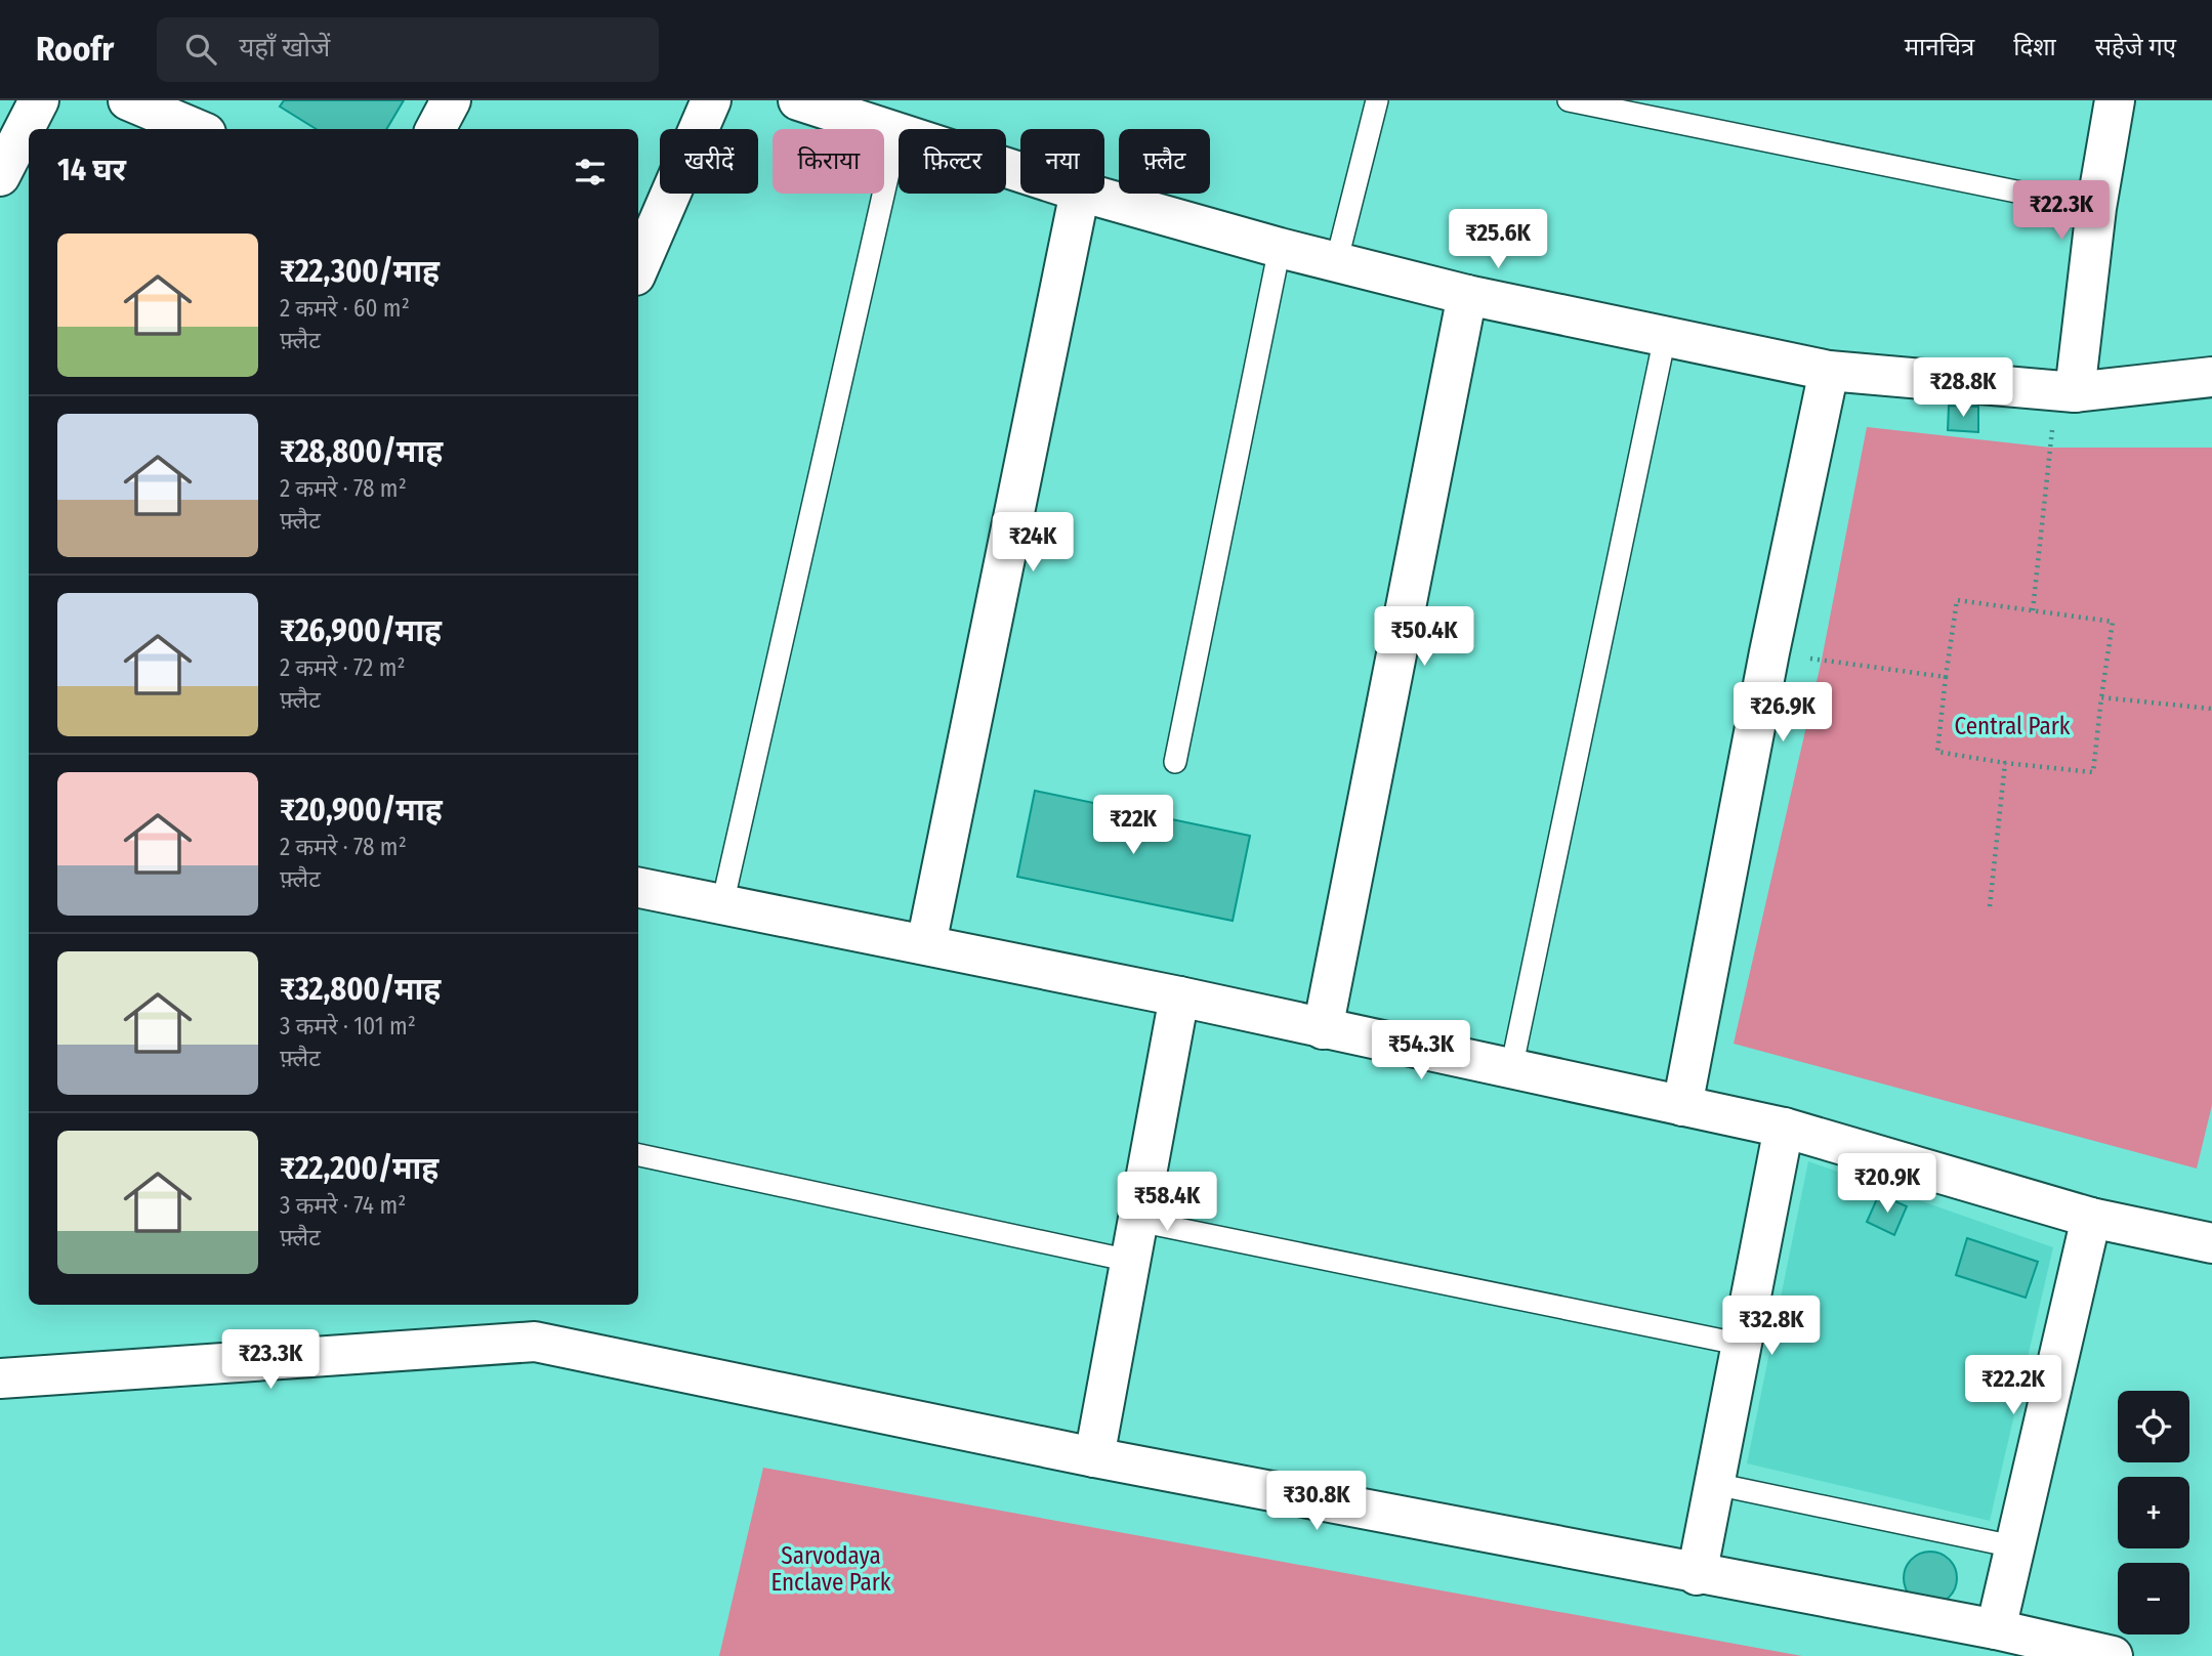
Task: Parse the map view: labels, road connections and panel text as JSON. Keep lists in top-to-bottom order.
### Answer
{
  "parks": ["Central Park", "Sarvodaya Enclave Park"],
  "page": {
    "header": "Roofr",
    "search": "यहाँ खोजें",
    "nav": ["मानचित्र", "दिशा", "सहेजे गए"],
    "chip": [
      "खरीदें",
      "किराया",
      "फ़िल्टर",
      "नया",
      "फ़्लैट"
    ],
    "heading": "14 घर",
    "price": [
      "₹22.3K",
      "₹25.6K",
      "₹28.8K",
      "₹24K",
      "₹50.4K",
      "₹26.9K",
      "₹22K",
      "₹54.3K",
      "₹20.9K",
      "₹58.4K",
      "₹32.8K",
      "₹23.3K",
      "₹22.2K",
      "₹30.8K"
    ],
    "list": [
      {
        "name": "₹22,300/माह",
        "note": "2 कमरे · 60 m² · फ़्लैट"
      },
      {
        "name": "₹28,800/माह",
        "note": "2 कमरे · 78 m² · फ़्लैट"
      },
      {
        "name": "₹26,900/माह",
        "note": "2 कमरे · 72 m² · फ़्लैट"
      },
      {
        "name": "₹20,900/माह",
        "note": "2 कमरे · 78 m² · फ़्लैट"
      },
      {
        "name": "₹32,800/माह",
        "note": "3 कमरे · 101 m² · फ़्लैट"
      },
      {
        "name": "₹22,200/माह",
        "note": "3 कमरे · 74 m² · फ़्लैट"
      }
    ],
    "map_buttons": ["+", "−"]
  }
}
